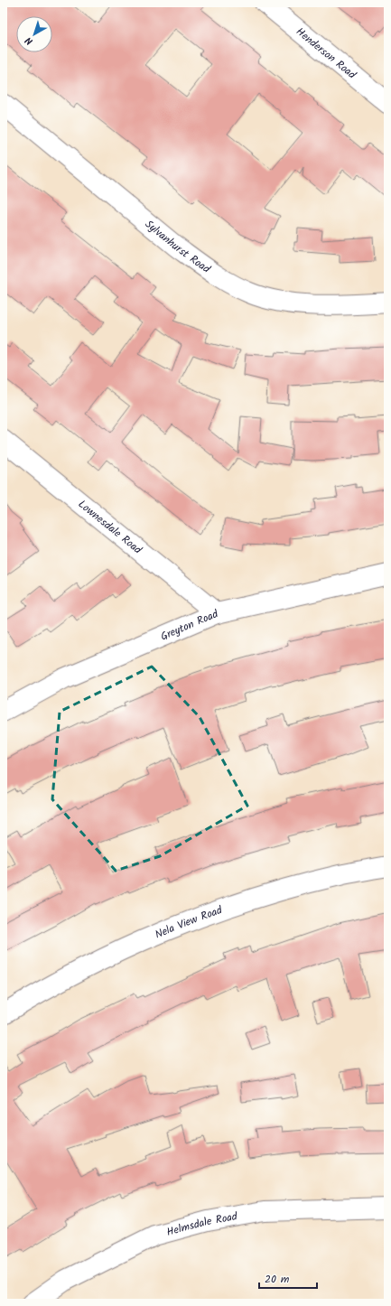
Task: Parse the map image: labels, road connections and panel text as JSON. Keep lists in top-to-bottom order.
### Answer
{
  "streets": {
    "street": [
      "Henderson Road",
      "Sylvanhurst Road",
      "Lownesdale Road",
      "Greyton Road",
      "Nela View Road",
      "Helmsdale Road"
    ]
  },
  "crossings": [
    ["Lownesdale Road", "Greyton Road"]
  ],
  "scale_bar": "20 m",
  "north": "bottom left"
}
